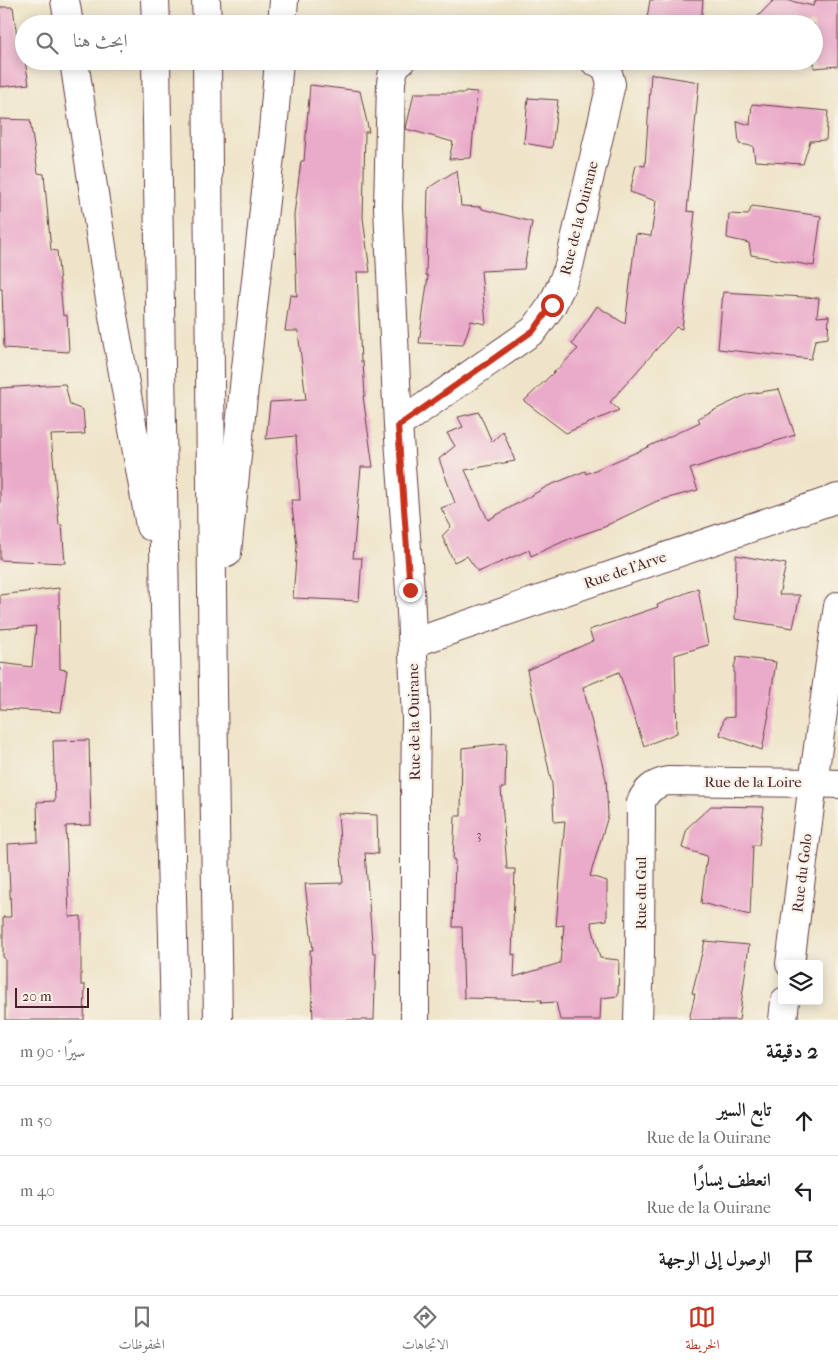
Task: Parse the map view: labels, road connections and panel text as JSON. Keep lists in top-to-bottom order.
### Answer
{
  "streets": {
    "main road": [
      "Rue de la Ouirane",
      "Rue de l'Arve",
      "Rue de la Loire",
      "Rue du Golo",
      "Rue du Gul"
    ]
  },
  "crossings": [
    ["Rue de la Ouirane", "Rue de l'Arve"],
    ["Rue de la Loire", "Rue du Golo"],
    ["Rue de la Loire", "Rue du Gul"]
  ],
  "house_numbers": ["3"],
  "scale_bar": "20 m",
  "page": {
    "search": "ابحث هنا",
    "scale": "20 m",
    "heading": ["2 دقيقة", "سيرًا · 90 m"],
    "list": [
      ["تابع السير", "Rue de la Ouirane", "50 m"],
      ["انعطف يسارًا", "Rue de la Ouirane", "40 m"],
      "الوصول إلى الوجهة"
    ],
    "nav": ["الخريطة", "الاتجاهات", "المحفوظات"]
  }
}
